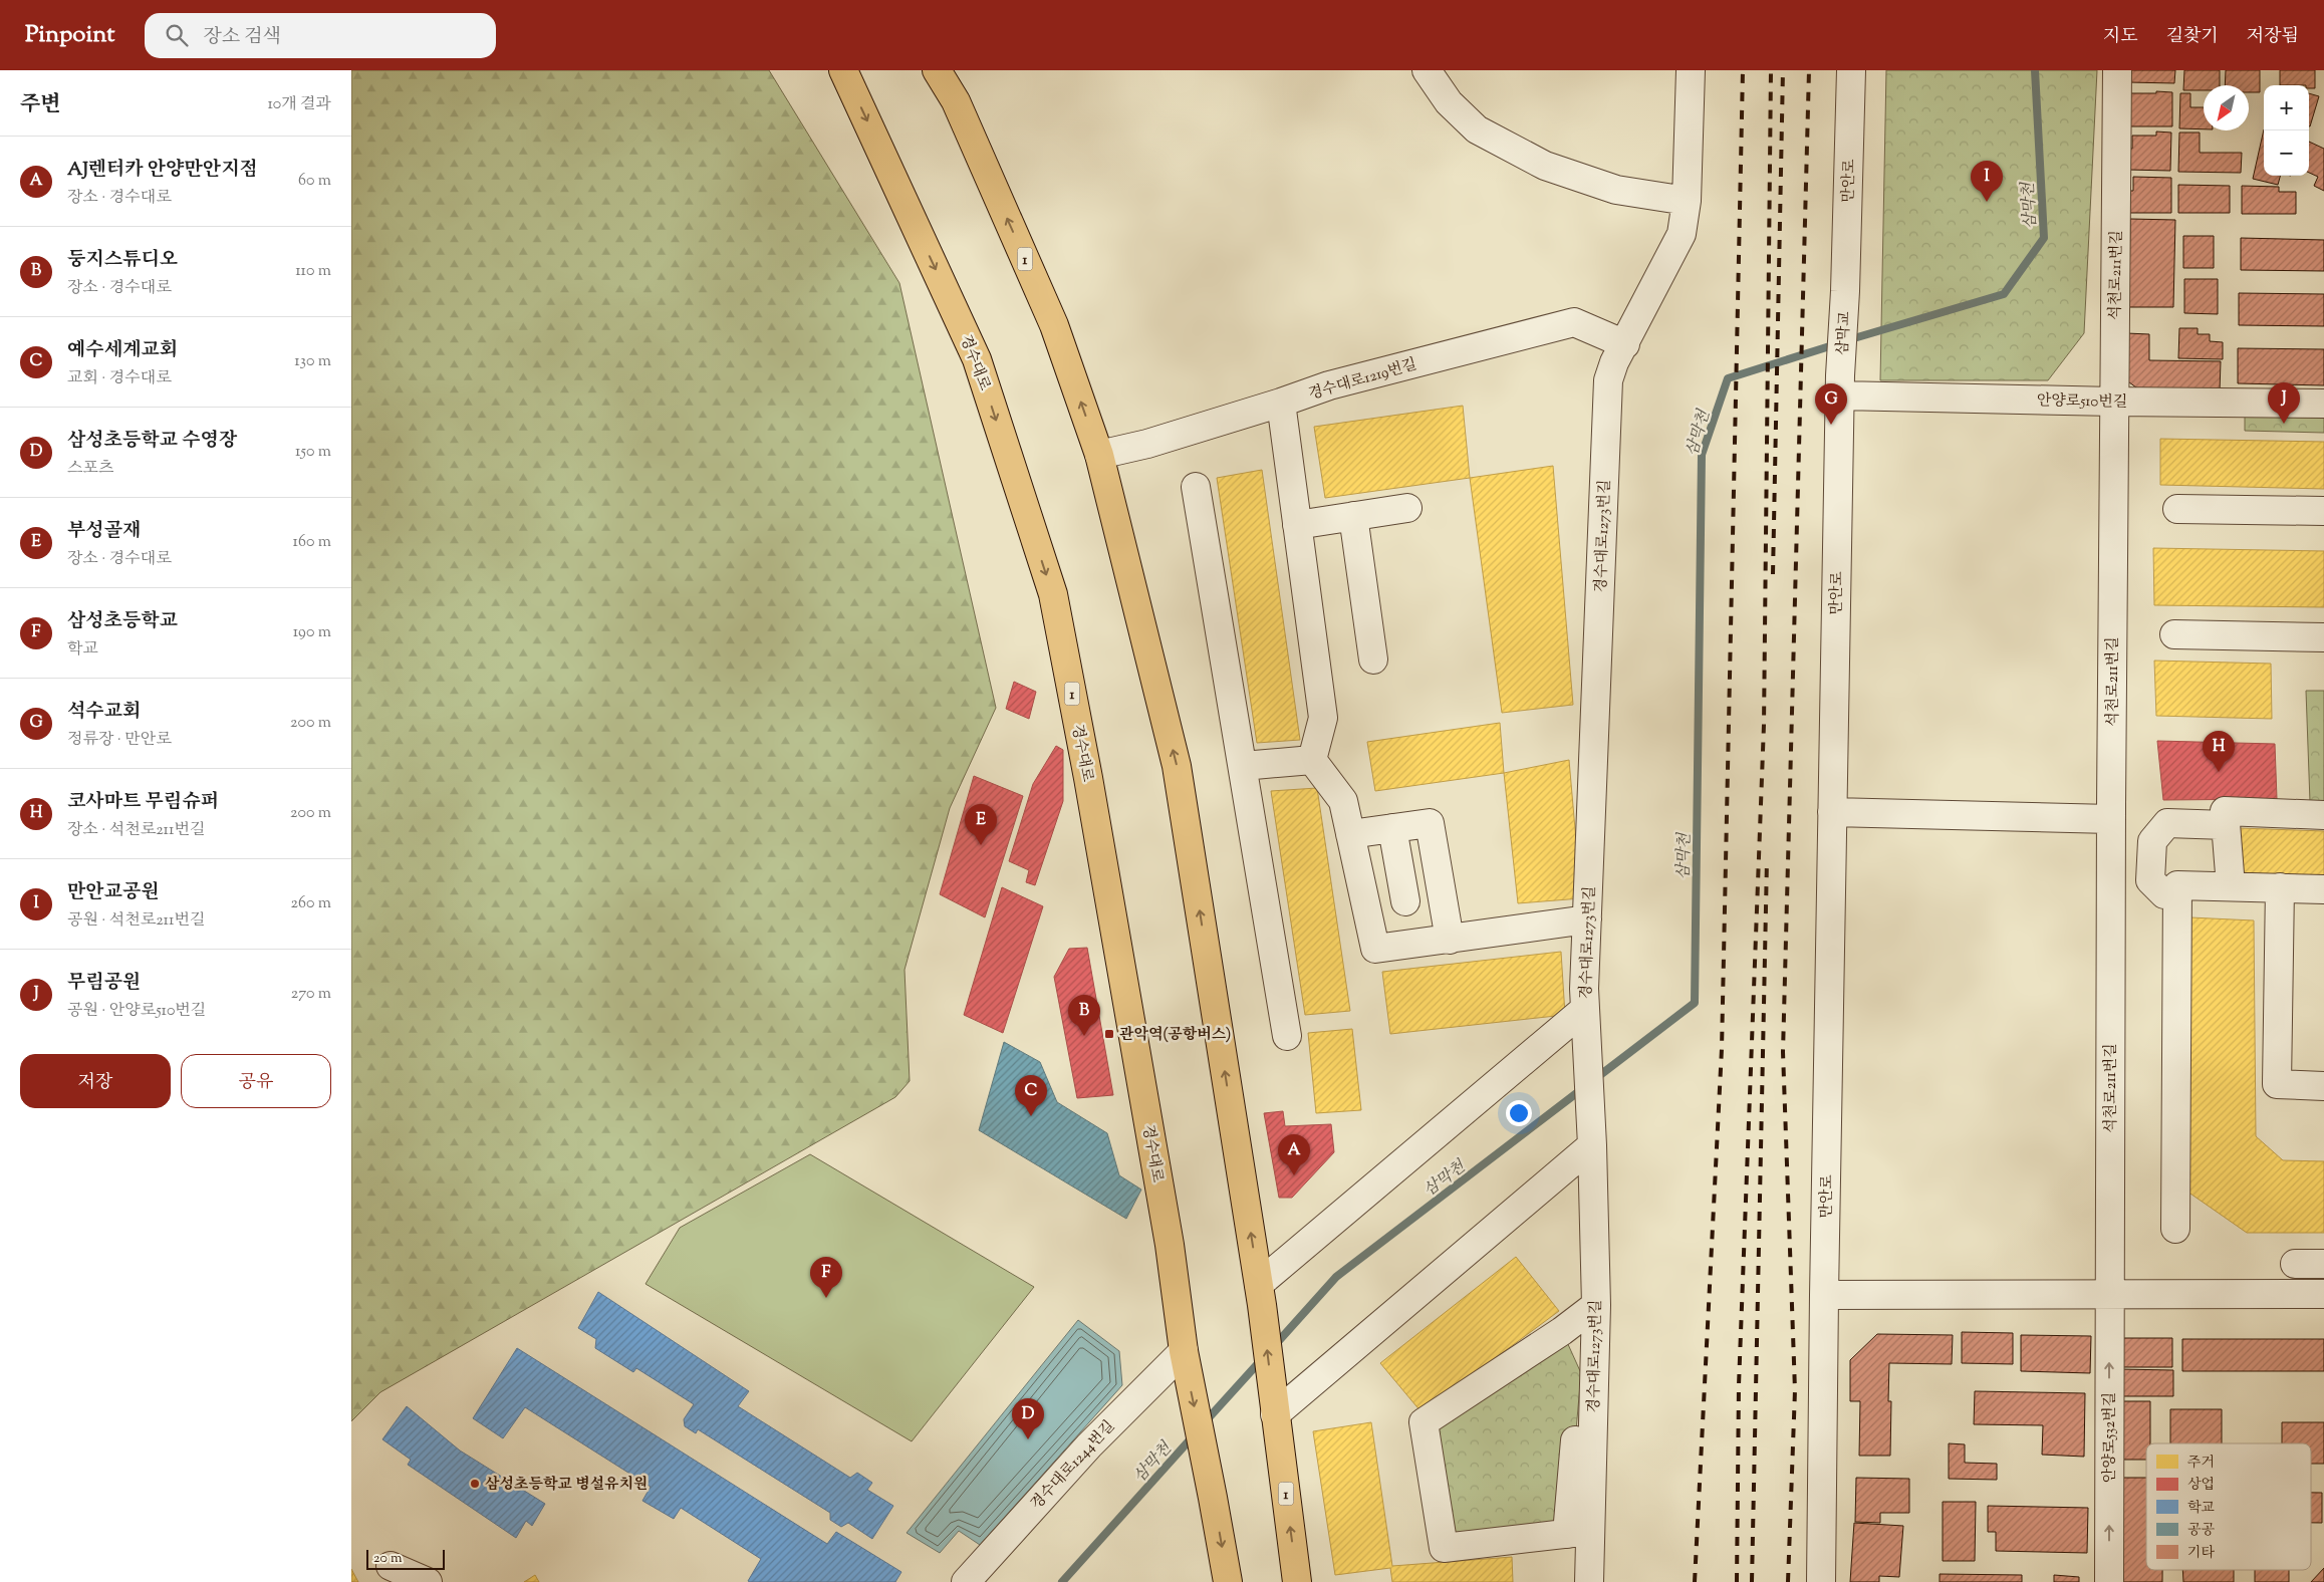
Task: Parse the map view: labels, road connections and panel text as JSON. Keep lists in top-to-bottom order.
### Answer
{
  "streets": {
    "main road": ["1", "경수대로"],
    "street": [
      "만안로",
      "석천로211번길",
      "삼막교",
      "경수대로1219번길",
      "안양로510번길",
      "경수대로1273번길",
      "안양로532번길",
      "경수대로1244번길"
    ]
  },
  "crossings": [
    ["만안로", "삼막교"],
    ["만안로", "안양로510번길"],
    ["1", "경수대로"],
    ["1", "경수대로1219번길"],
    ["1", "경수대로1244번길"],
    ["석천로211번길", "안양로510번길"],
    ["석천로211번길", "안양로532번길"],
    ["삼막교", "안양로510번길"],
    ["경수대로", "경수대로1244번길"],
    ["경수대로1219번길", "경수대로1273번길"]
  ],
  "one_way": ["안양로532번길"],
  "water": ["삼막천"],
  "places": {
    "transit": ["관악역(공항버스)"],
    "other": ["삼성초등학교 병설유치원"]
  },
  "legend": [
    "주거",
    "상업",
    "학교",
    "공공",
    "기타"
  ],
  "scale_bar": "20 m",
  "north": "bottom left",
  "page": {
    "header": "Pinpoint",
    "search": "장소 검색",
    "nav": ["지도", "길찾기", "저장됨"],
    "heading": ["주변", "10개 결과"],
    "map_buttons": ["+", "−"],
    "list": [
      {
        "mark": "A",
        "name": "AJ렌터카 안양만안지점",
        "note": "장소 · 경수대로",
        "value": "60 m"
      },
      {
        "mark": "B",
        "name": "둥지스튜디오",
        "note": "장소 · 경수대로",
        "value": "110 m"
      },
      {
        "mark": "C",
        "name": "예수세계교회",
        "note": "교회 · 경수대로",
        "value": "130 m"
      },
      {
        "mark": "D",
        "name": "삼성초등학교 수영장",
        "note": "스포츠",
        "value": "150 m"
      },
      {
        "mark": "E",
        "name": "부성골재",
        "note": "장소 · 경수대로",
        "value": "160 m"
      },
      {
        "mark": "F",
        "name": "삼성초등학교",
        "note": "학교",
        "value": "190 m"
      },
      {
        "mark": "G",
        "name": "석수교회",
        "note": "정류장 · 만안로",
        "value": "200 m"
      },
      {
        "mark": "H",
        "name": "코사마트 무림슈퍼",
        "note": "장소 · 석천로211번길",
        "value": "200 m"
      },
      {
        "mark": "I",
        "name": "만안교공원",
        "note": "공원 · 석천로211번길",
        "value": "260 m"
      },
      {
        "mark": "J",
        "name": "무림공원",
        "note": "공원 · 안양로510번길",
        "value": "270 m"
      }
    ],
    "pins": [
      "I",
      "J",
      "G",
      "H",
      "E",
      "B",
      "C",
      "A",
      "F",
      "D"
    ],
    "buttons": ["저장", "공유"],
    "scale": "20 m"
  }
}
